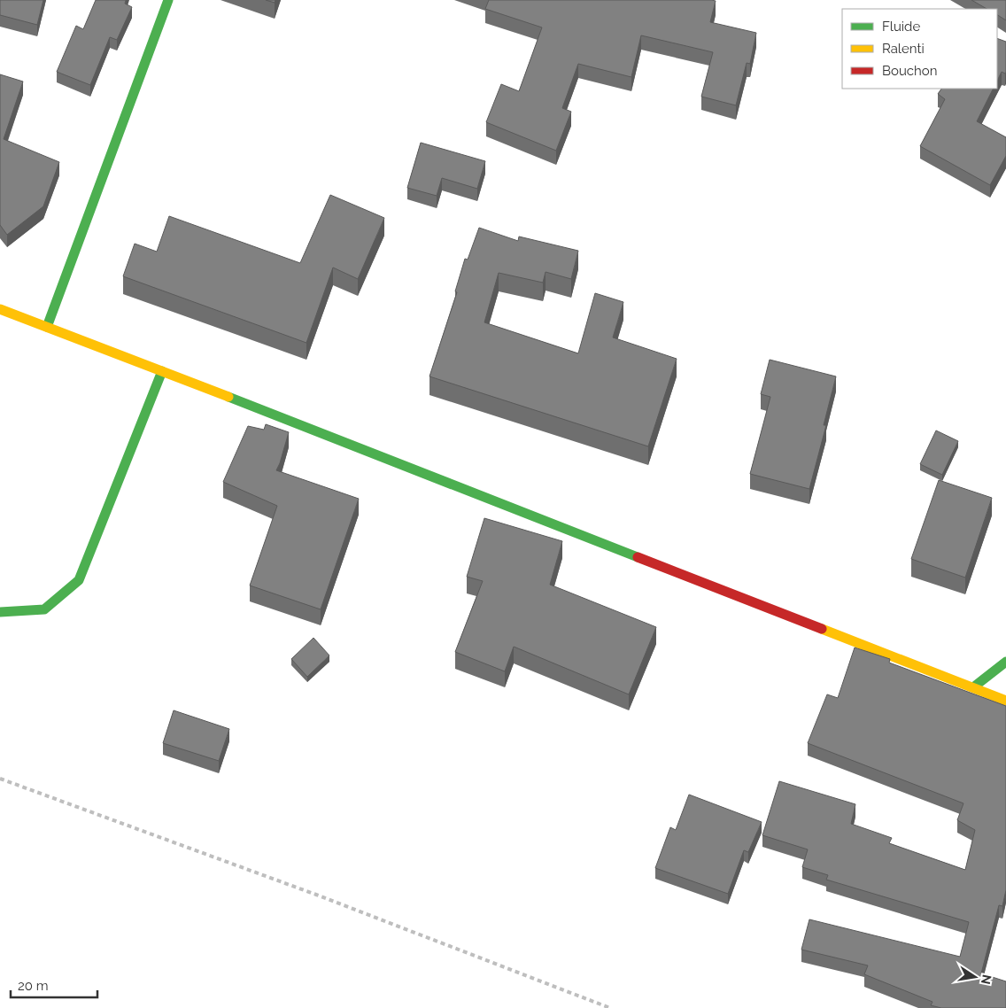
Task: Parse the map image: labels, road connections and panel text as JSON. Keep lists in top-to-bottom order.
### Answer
{
  "legend": ["Fluide", "Ralenti", "Bouchon"],
  "scale_bar": "20 m",
  "north": "right"
}
